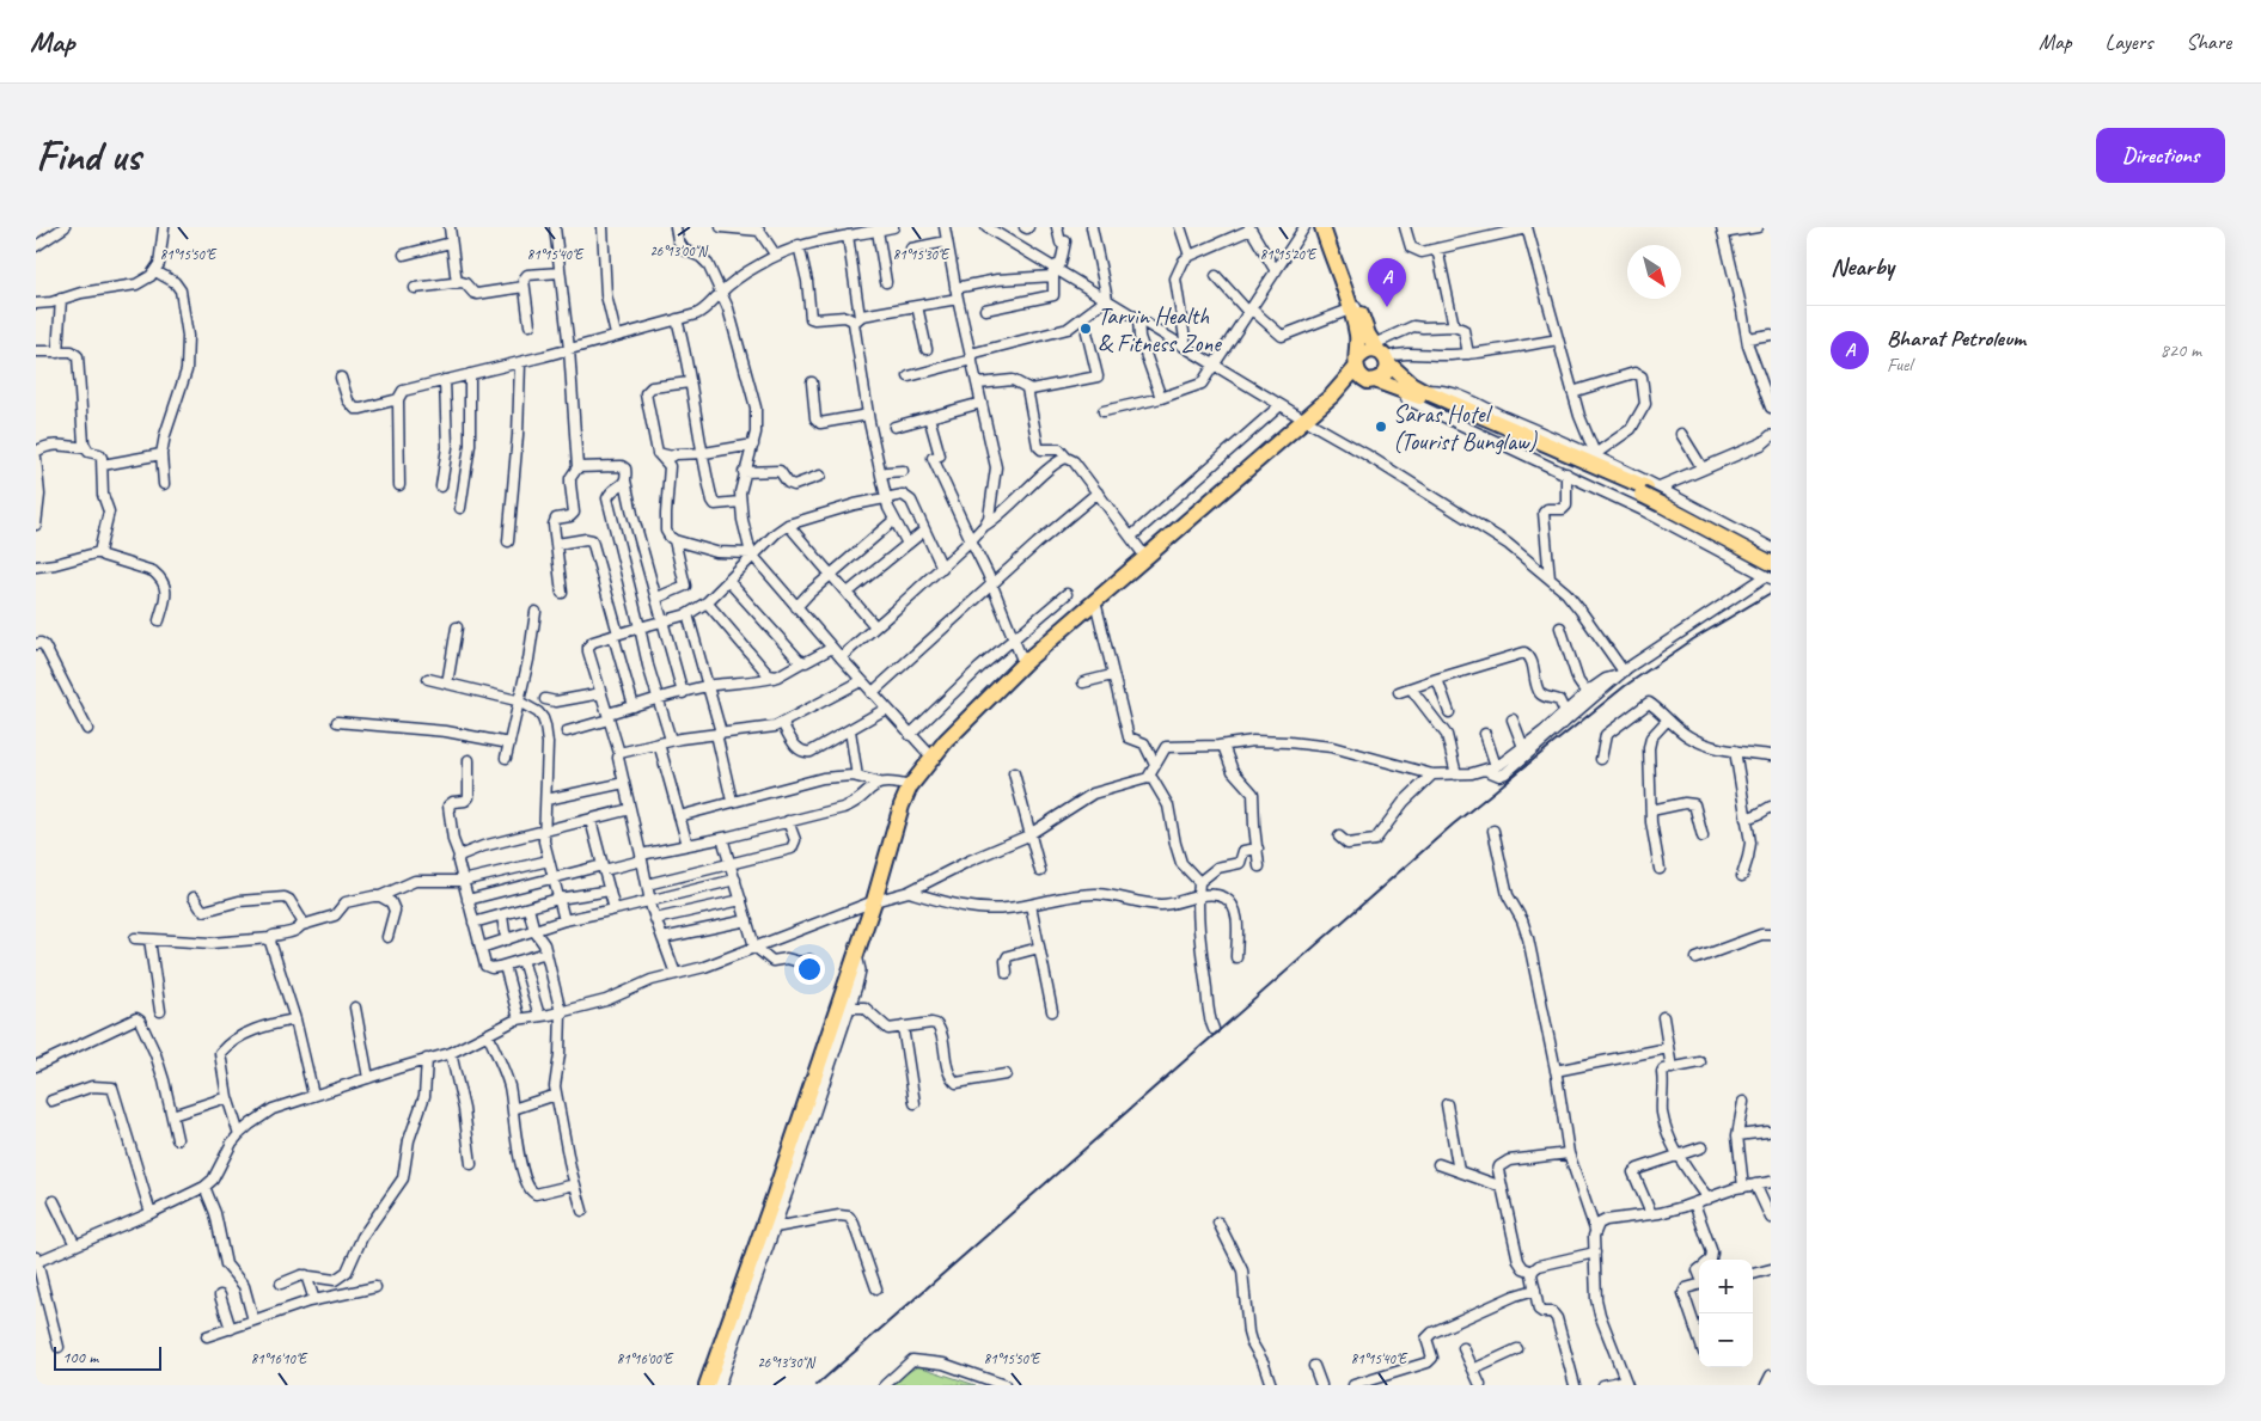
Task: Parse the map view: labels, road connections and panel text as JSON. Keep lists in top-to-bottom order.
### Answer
{
  "places": ["Tarvin Health & Fitness Zone", "Saras Hotel (Tourist Bunglaw)"],
  "scale_bar": "100 m",
  "north": "bottom right",
  "page": {
    "header": "Map",
    "nav": ["Map", "Layers", "Share"],
    "buttons": "Directions",
    "title": "Find us",
    "heading": "Nearby",
    "pins": "A",
    "list": [
      {
        "mark": "A",
        "name": "Bharat Petroleum",
        "note": "Fuel",
        "value": "820 m"
      }
    ],
    "map_buttons": ["+", "−"],
    "scale": "100 m"
  },
  "coordinates": [
    "26°13'00\"N",
    "81°15'50\"E",
    "81°15'40\"E",
    "81°15'30\"E",
    "81°15'20\"E",
    "81°16'10\"E",
    "81°16'00\"E",
    "26°13'30\"N"
  ]
}
